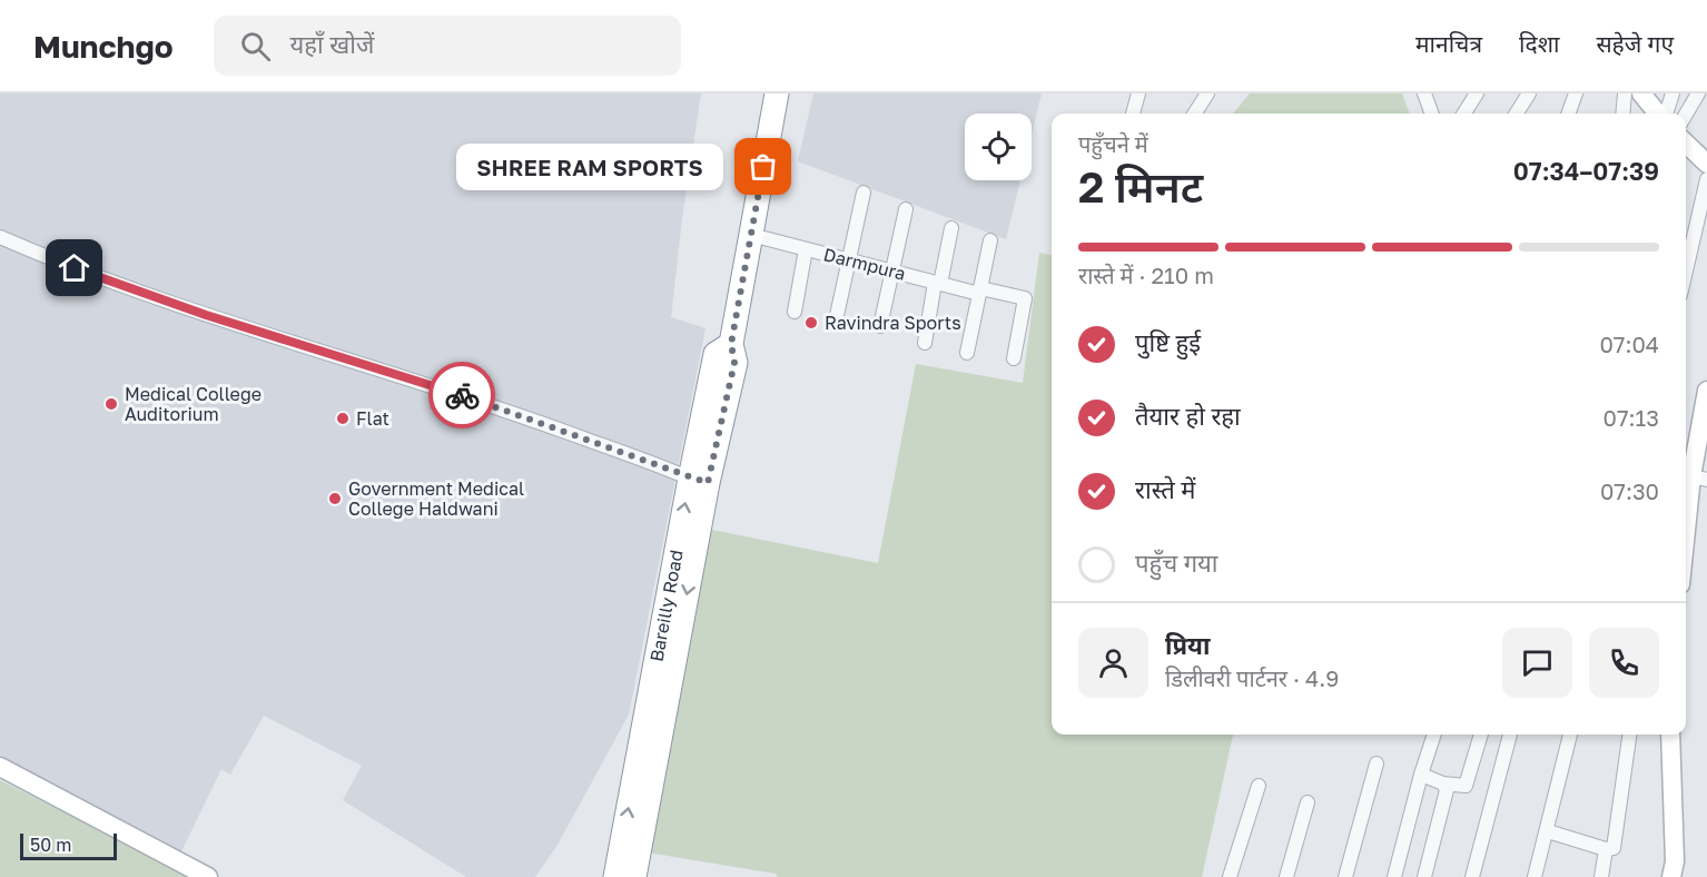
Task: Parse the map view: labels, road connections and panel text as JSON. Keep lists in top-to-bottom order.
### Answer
{
  "streets": {
    "highway": ["Bareilly Road"],
    "street": ["Darmpura"]
  },
  "crossings": [
    ["Darmpura", "Bareilly Road"]
  ],
  "places": [
    "SHREE RAM SPORTS",
    "Ravindra Sports",
    "Medical College Auditorium",
    "Flat",
    "Government Medical College Haldwani"
  ],
  "scale_bar": "50 m",
  "page": {
    "header": "Munchgo",
    "search": "यहाँ खोजें",
    "nav": ["मानचित्र", "दिशा", "सहेजे गए"],
    "heading": ["2 मिनट", "पहुँचने में", "07:34–07:39"],
    "panel": ["प्रिया", "डिलीवरी पार्टनर · 4.9"],
    "bubble": "SHREE RAM SPORTS",
    "bar": "रास्ते में · 210 m",
    "list": [
      ["पुष्टि हुई", "07:04"],
      ["तैयार हो रहा", "07:13"],
      ["रास्ते में", "07:30"],
      "पहुँच गया"
    ],
    "scale": "50 m"
  }
}
